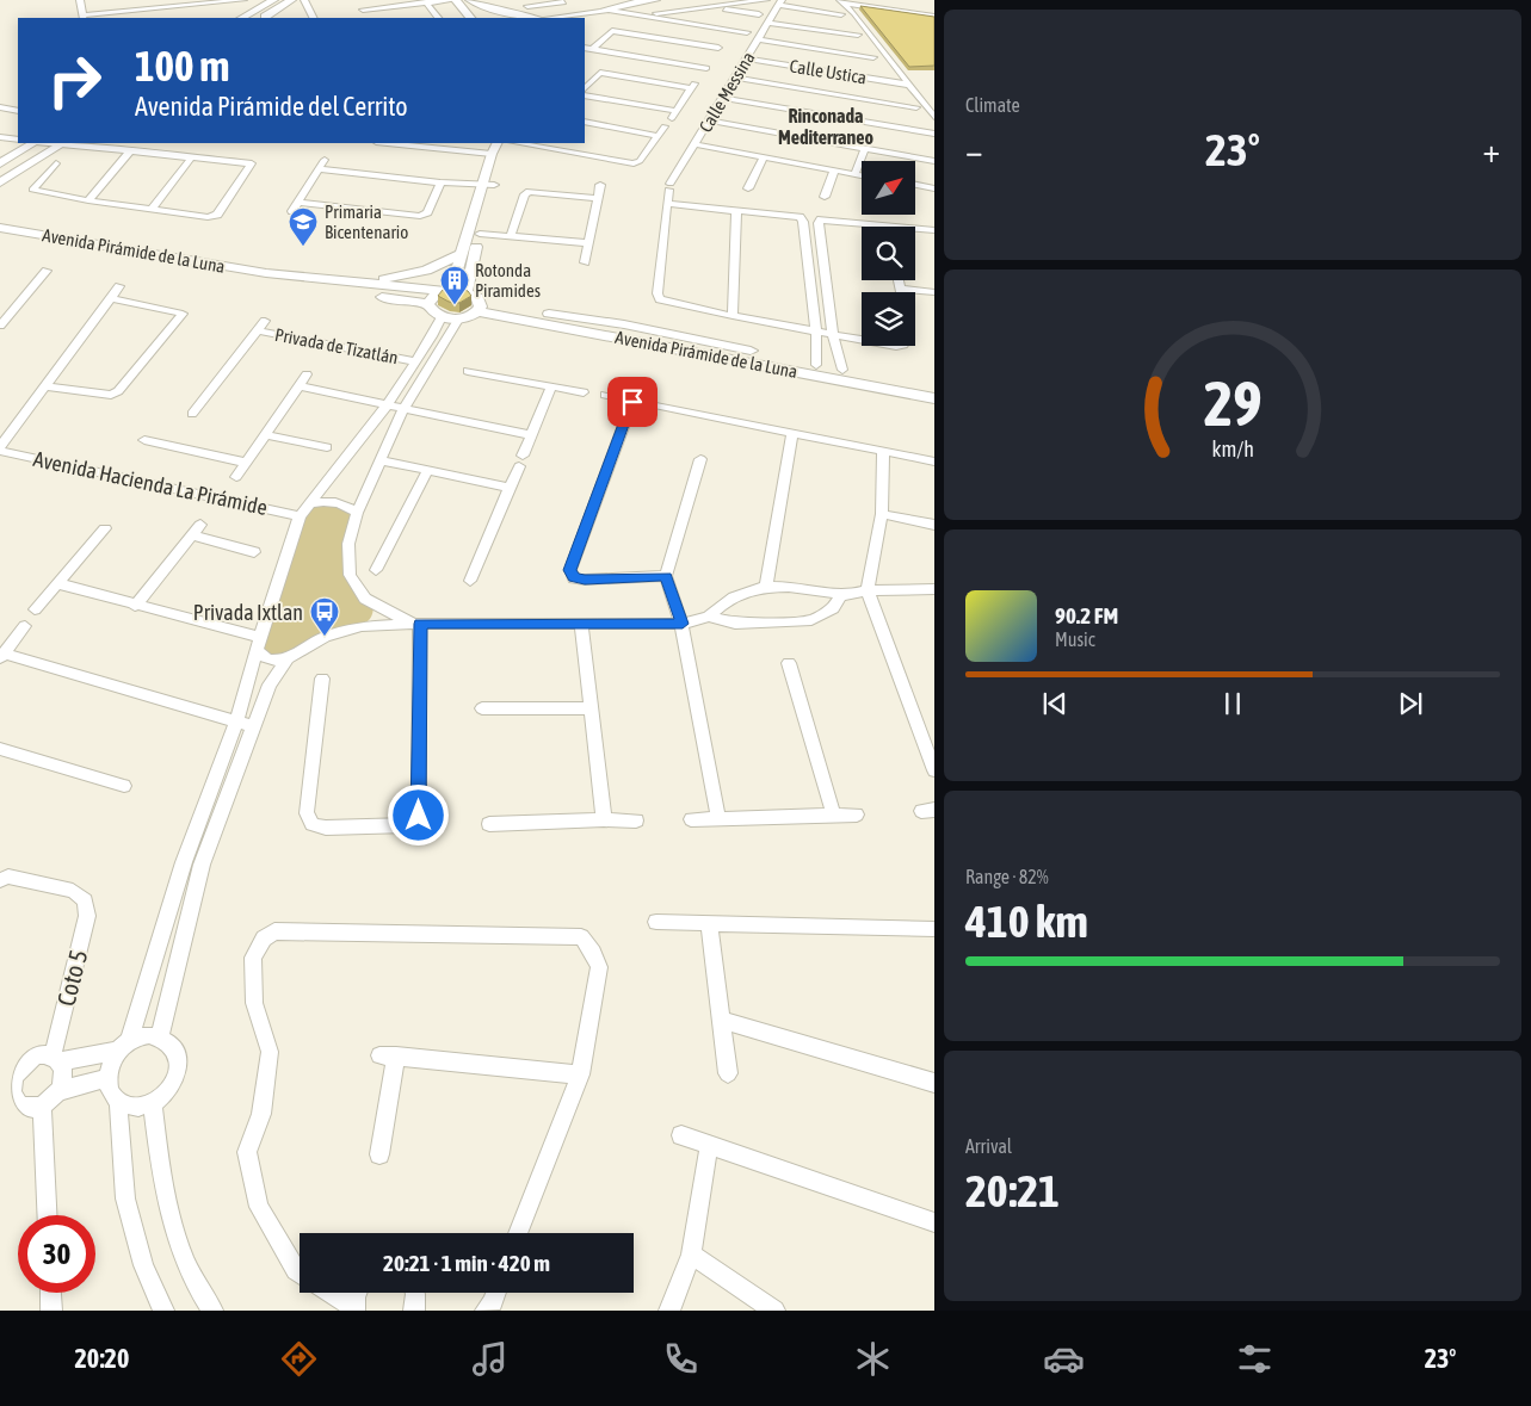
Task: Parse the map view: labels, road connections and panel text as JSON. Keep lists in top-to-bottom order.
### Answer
{
  "streets": {
    "street": [
      "Calle Ustica",
      "Calle Messina",
      "Avenida Pirámide de la Luna",
      "Privada de Tizatlán",
      "Avenida Hacienda La Pirámide",
      "Coto 5"
    ]
  },
  "crossings": [
    ["Calle Ustica", "Calle Messina"]
  ],
  "districts": ["Rinconada Mediterraneo"],
  "places": {
    "school or university": ["Primaria Bicentenario"],
    "building": ["Rotonda Piramides"],
    "bus stop": ["Privada Ixtlan"]
  },
  "north": "top right",
  "page": {
    "tile": [
      "Climate",
      ["Range · 82%", "410 km"],
      ["Arrival", "20:21"]
    ],
    "turn": ["100 m", "Avenida Pirámide del Cerrito"],
    "heat": ["−", "23°", "+"],
    "song": ["90.2 FM", "Music"],
    "limit": "30",
    "trip": "20:21 · 1 min · 420 m",
    "tabs": ["20:20", "23°"],
    "gauge": ["29", "km/h"]
  }
}
